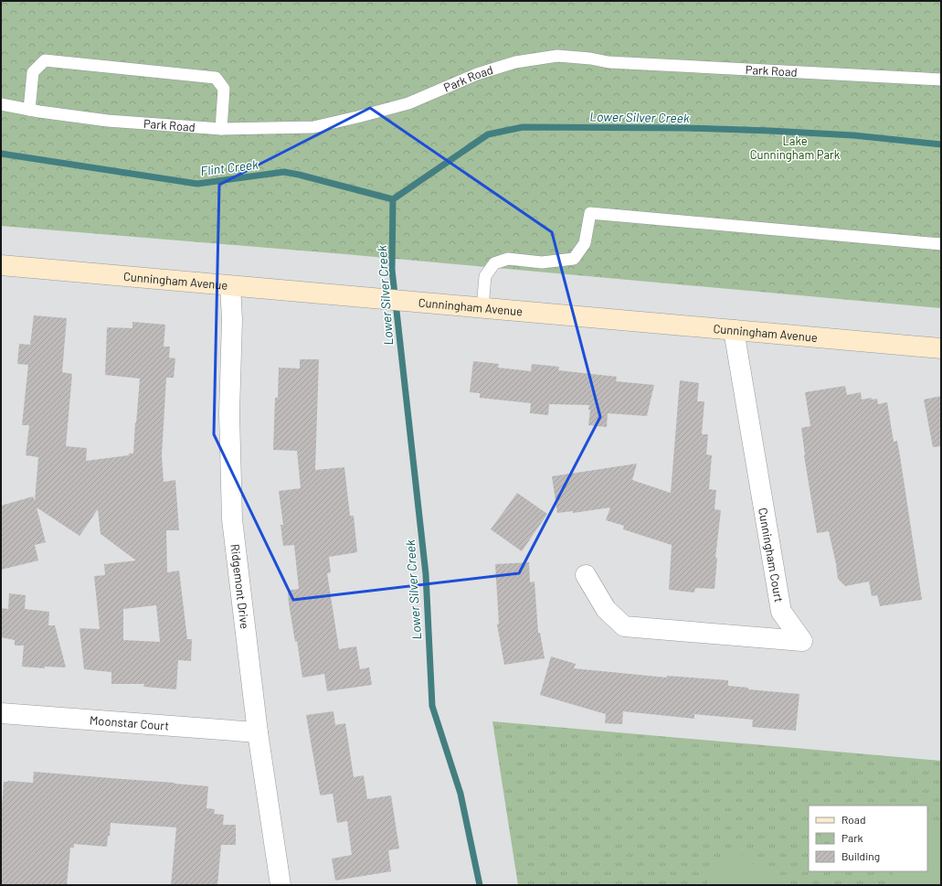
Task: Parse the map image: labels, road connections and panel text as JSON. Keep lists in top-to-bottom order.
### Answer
{
  "streets": {
    "street": [
      "Cunningham Avenue",
      "Cunningham Court",
      "Ridgemont Drive",
      "Moonstar Court"
    ],
    "lane": ["Park Road"]
  },
  "crossings": [
    ["Cunningham Avenue", "Cunningham Court"],
    ["Cunningham Avenue", "Ridgemont Drive"],
    ["Ridgemont Drive", "Moonstar Court"]
  ],
  "water": ["Lower Silver Creek", "Flint Creek"],
  "parks": ["Lake Cunningham Park"],
  "legend": ["Road", "Park", "Building"]
}
